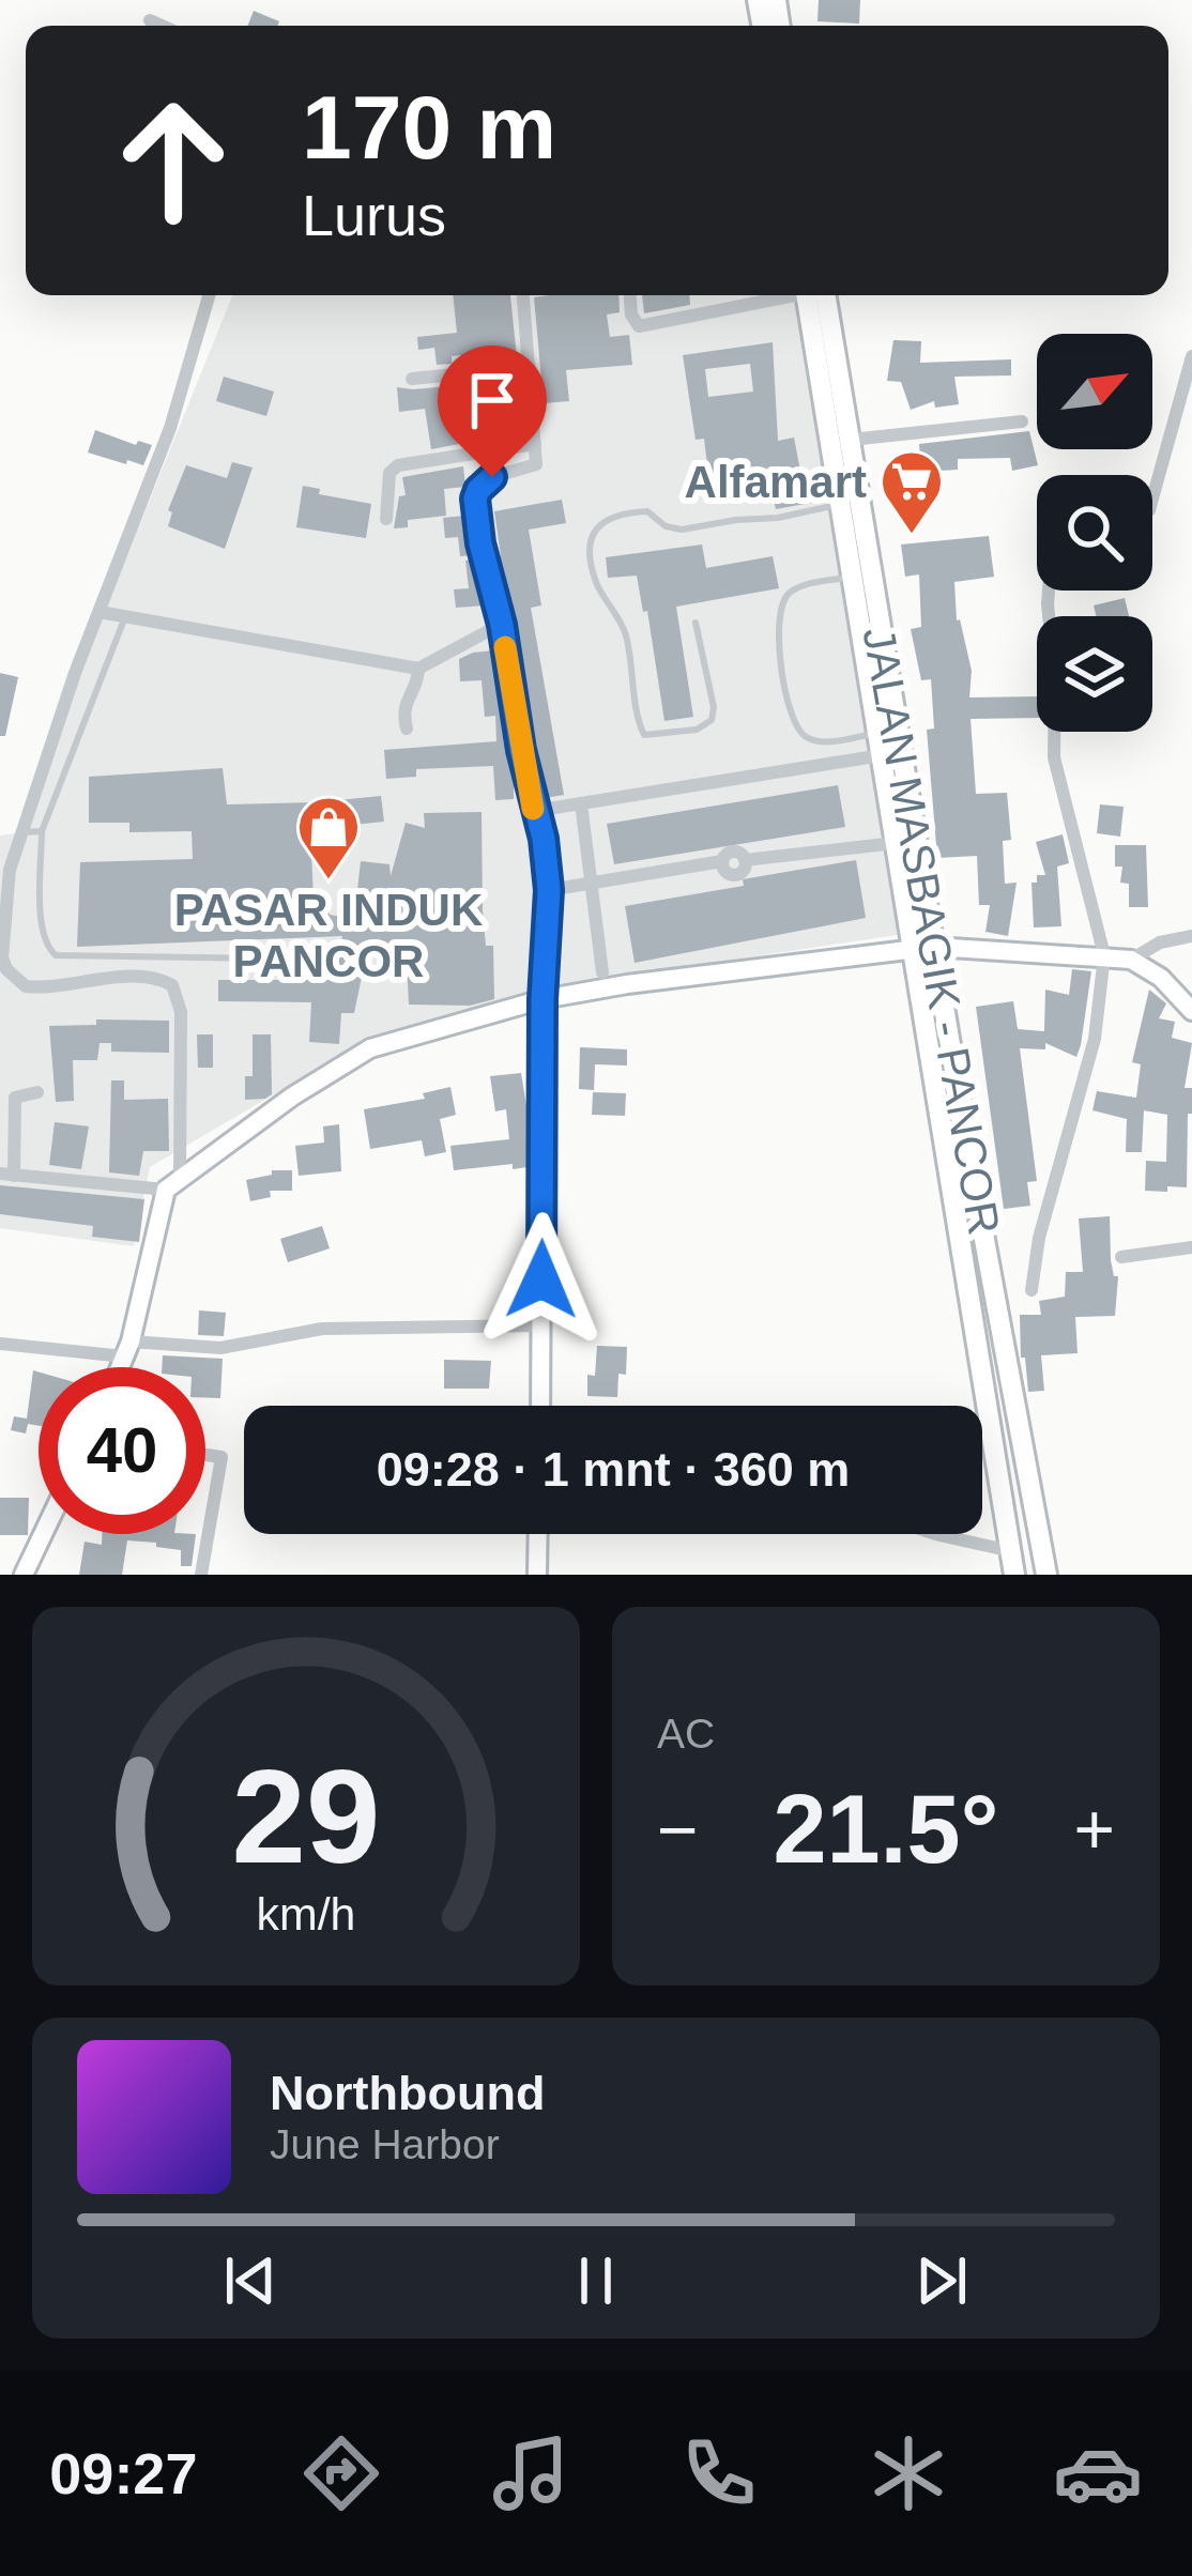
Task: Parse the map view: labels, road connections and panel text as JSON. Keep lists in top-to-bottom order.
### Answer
{
  "streets": {
    "main road": ["JALAN MASBAGIK - PANCOR"]
  },
  "places": {
    "supermarket": ["Alfamart"],
    "shop": ["PASAR INDUK PANCOR"]
  },
  "north": "top right",
  "page": {
    "turn": ["170 m", "Lurus"],
    "limit": "40",
    "trip": "09:28 · 1 mnt · 360 m",
    "tile": "AC",
    "heat": ["−", "21.5°", "+"],
    "song": ["Northbound", "June Harbor"],
    "tabs": "09:27",
    "gauge": ["29", "km/h"]
  }
}
